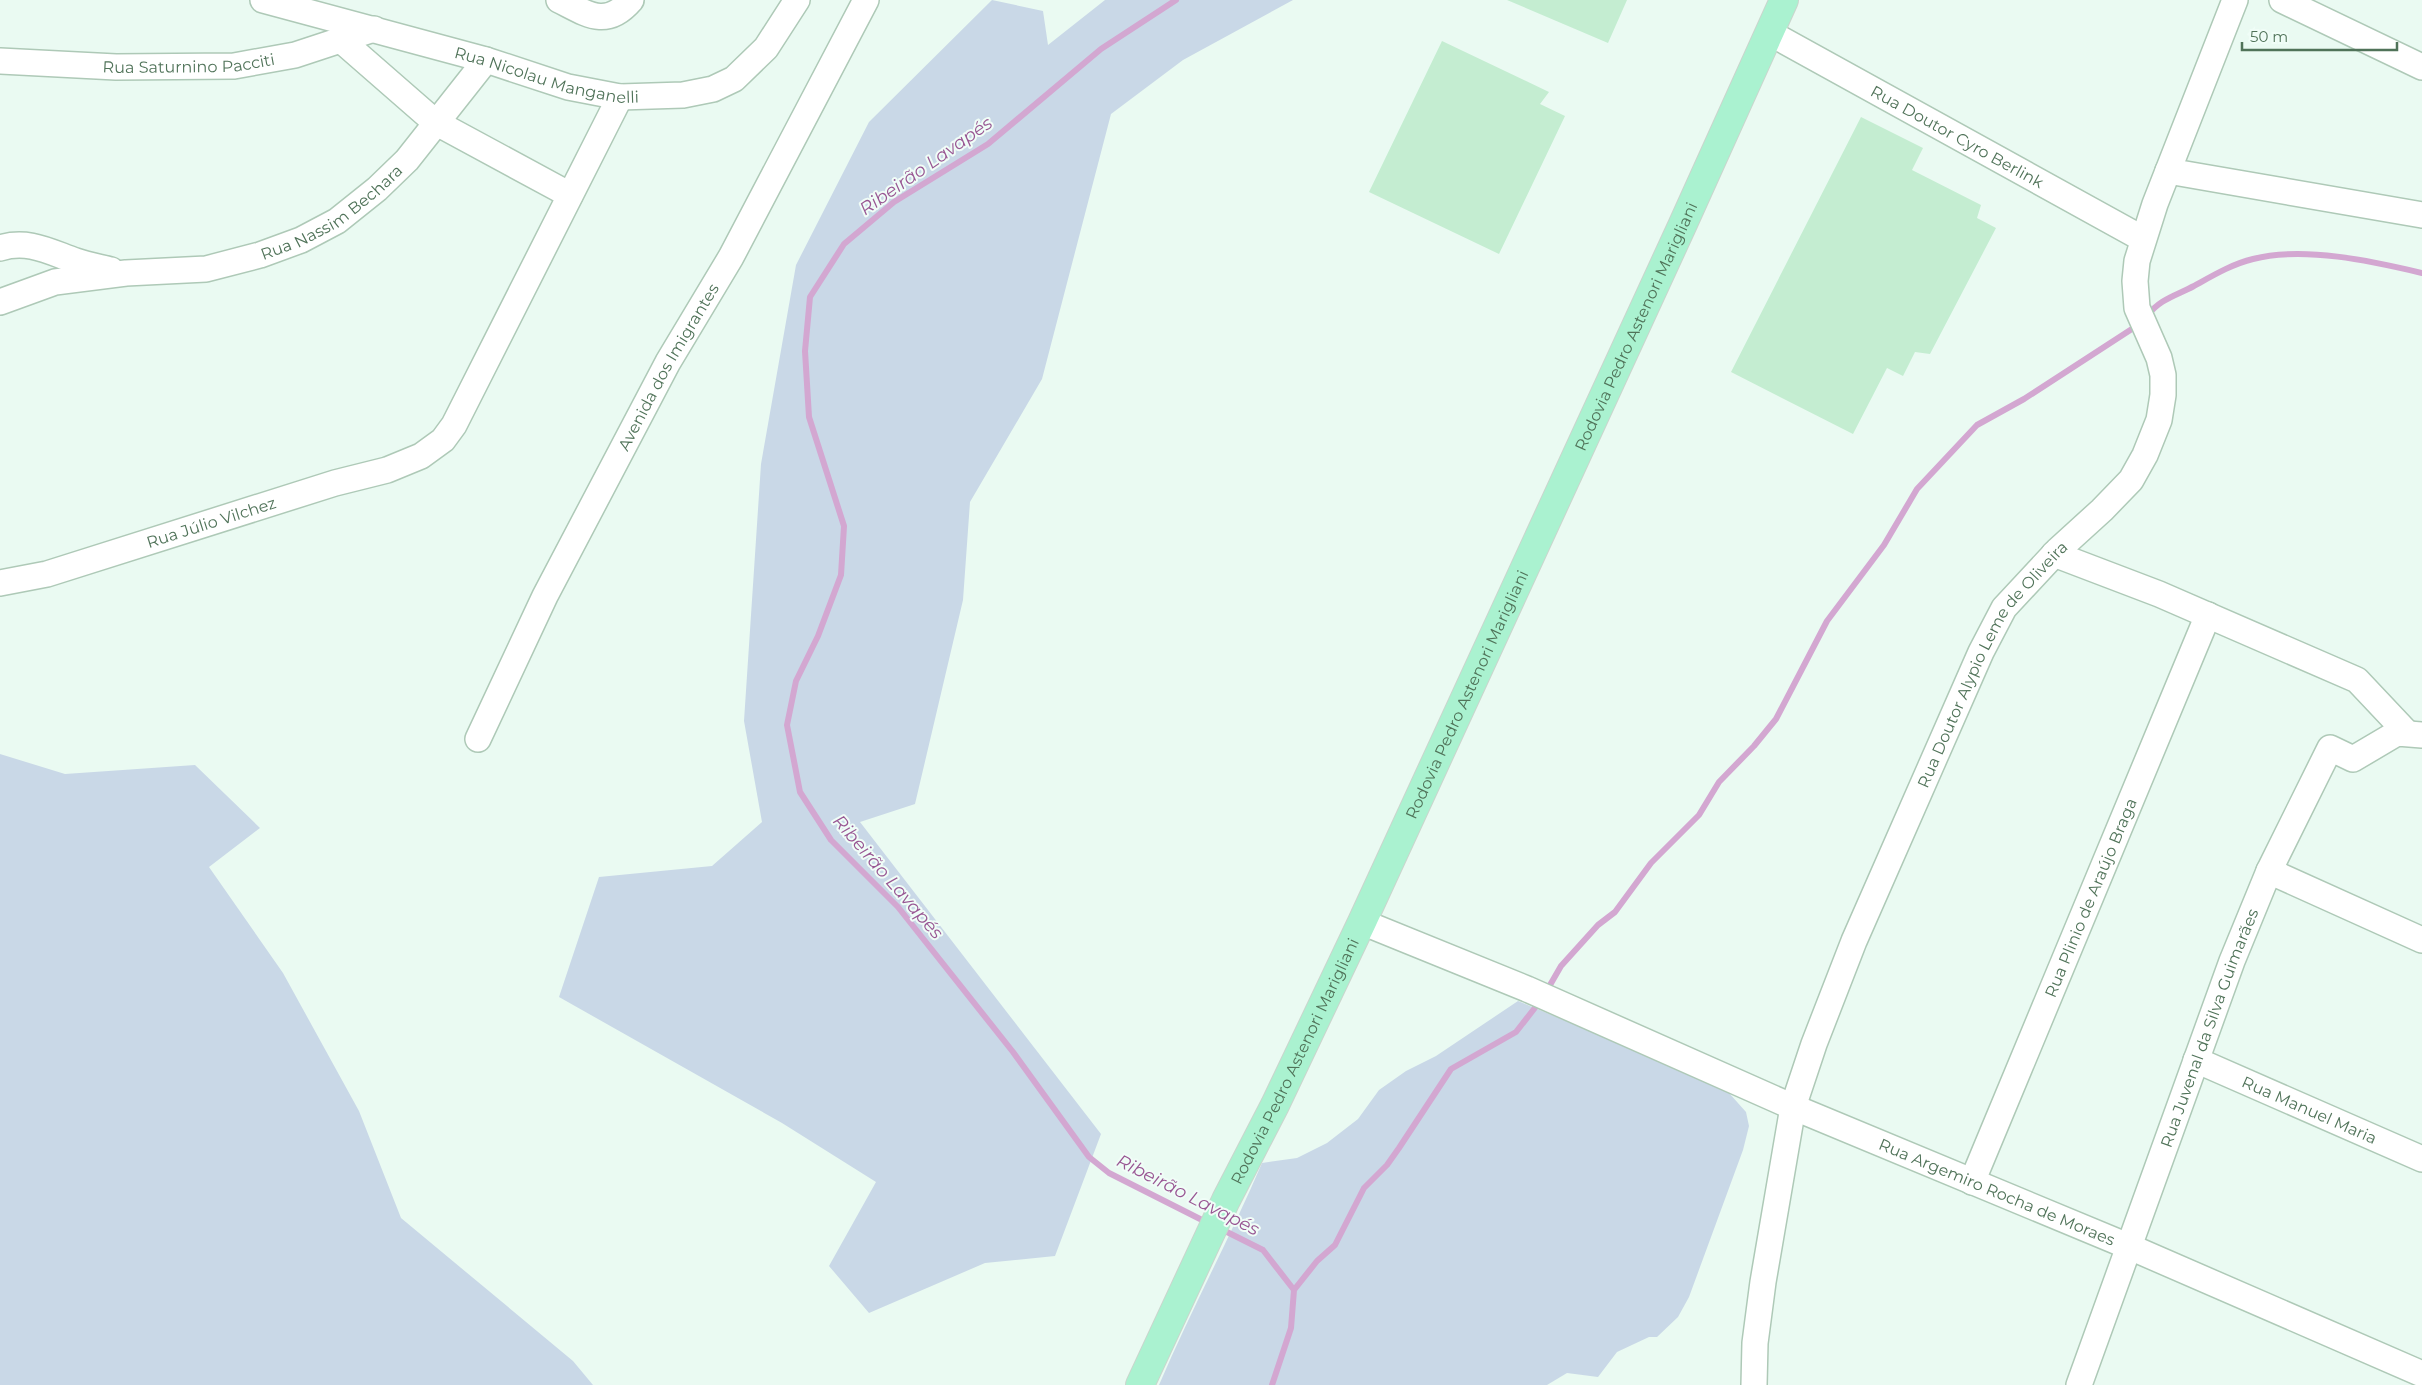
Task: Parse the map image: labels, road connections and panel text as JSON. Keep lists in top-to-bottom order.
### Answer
{
  "streets": {
    "main road": ["Rodovia Pedro Astenori Marigliani"],
    "street": [
      "Rua Saturnino Pacciti",
      "Rua Nicolau Manganelli",
      "Rua Doutor Cyro Berlink",
      "Rua Nassim Bechara",
      "Avenida dos Imigrantes",
      "Rua Júlio Vilchez",
      "Rua Doutor Alypio Leme de Oliveira",
      "Rua Plinio de Araújo Braga",
      "Rua Juvenal da Silva Guimarães",
      "Rua Manuel Maria",
      "Rua Argemiro Rocha de Moraes"
    ]
  },
  "crossings": [
    ["Rua Saturnino Pacciti", "Rua Nicolau Manganelli"],
    ["Rua Nicolau Manganelli", "Rua Nassim Bechara"],
    ["Rua Nicolau Manganelli", "Rua Júlio Vilchez"],
    ["Rua Doutor Cyro Berlink", "Rodovia Pedro Astenori Marigliani"],
    ["Rua Doutor Cyro Berlink", "Rua Doutor Alypio Leme de Oliveira"],
    ["Rodovia Pedro Astenori Marigliani", "Rua Argemiro Rocha de Moraes"],
    ["Rua Doutor Alypio Leme de Oliveira", "Rua Argemiro Rocha de Moraes"],
    ["Rua Plinio de Araújo Braga", "Rua Argemiro Rocha de Moraes"],
    ["Rua Juvenal da Silva Guimarães", "Rua Manuel Maria"],
    ["Rua Juvenal da Silva Guimarães", "Rua Argemiro Rocha de Moraes"]
  ],
  "water": ["Ribeirão Lavapés"],
  "scale_bar": "50 m"
}
